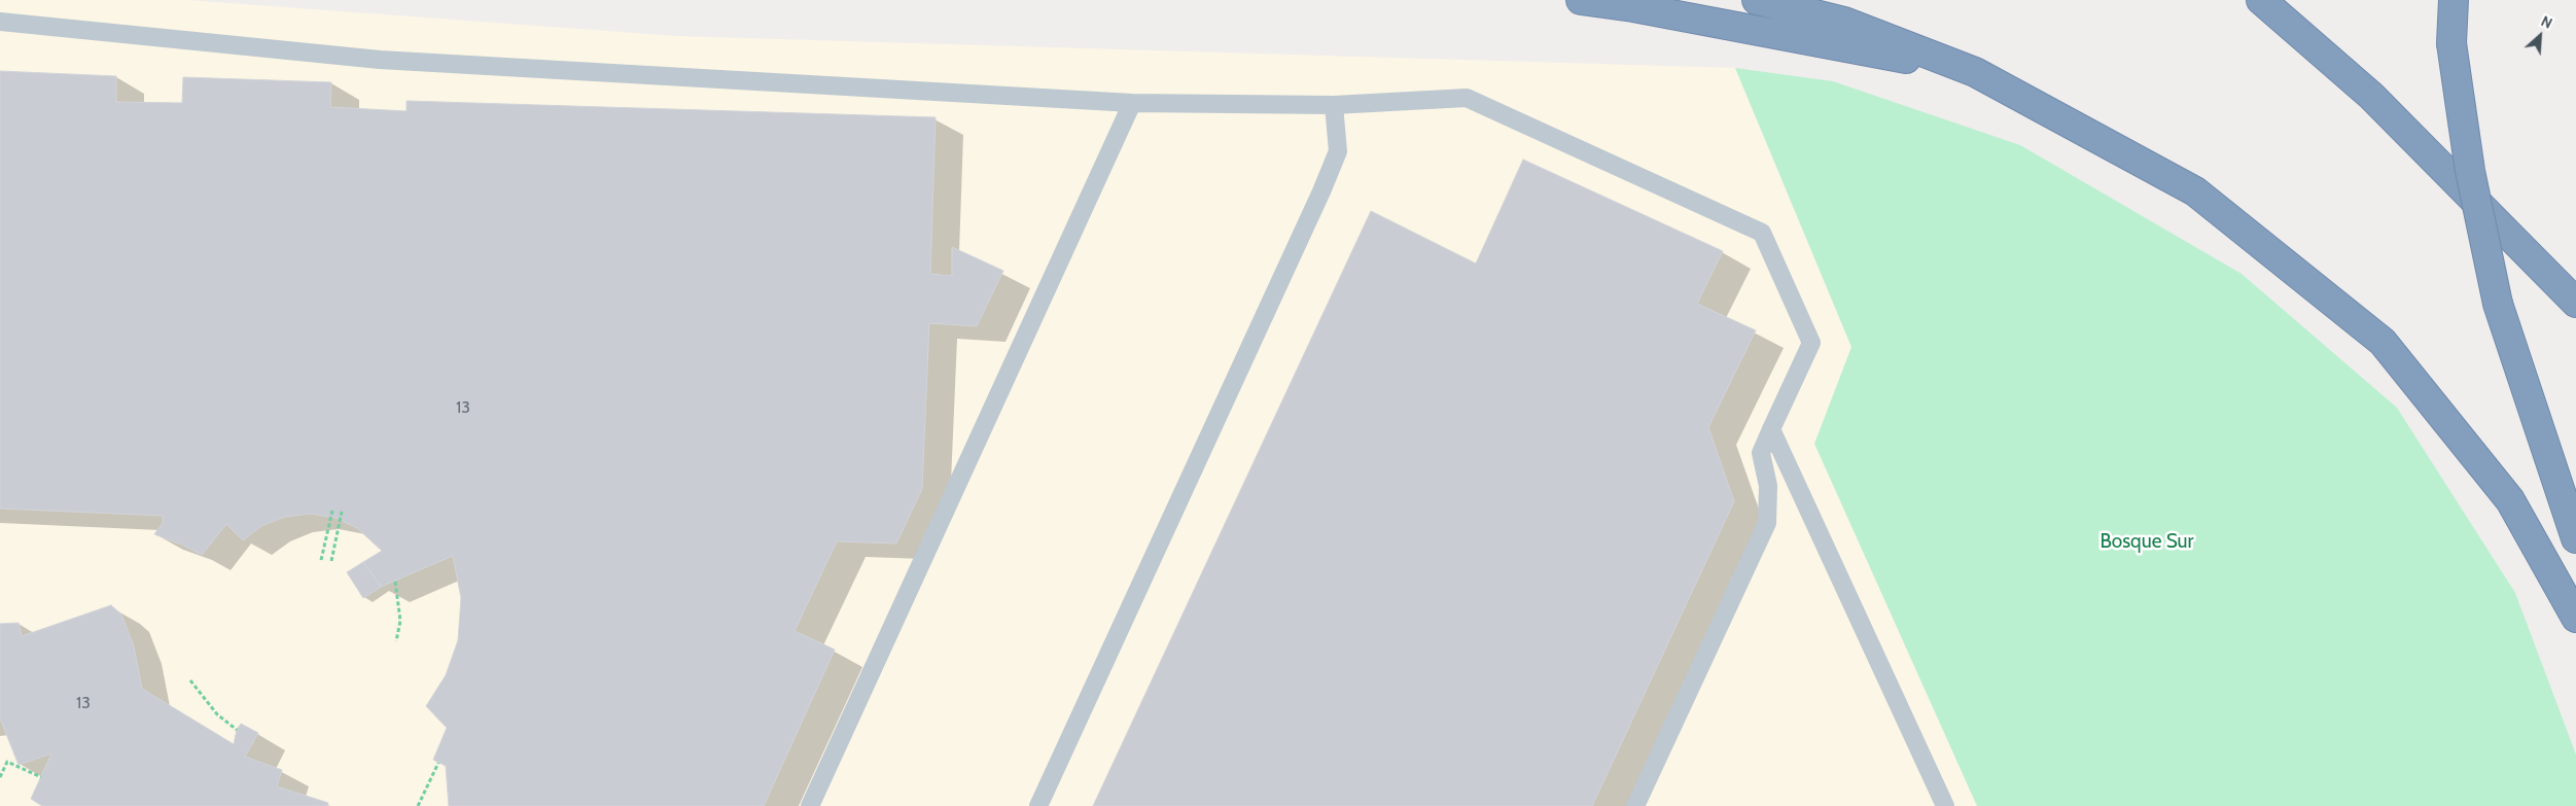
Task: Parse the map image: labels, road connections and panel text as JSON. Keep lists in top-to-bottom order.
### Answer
{
  "parks": ["Bosque Sur"],
  "house_numbers": ["13", "13"],
  "north": "top right"
}
